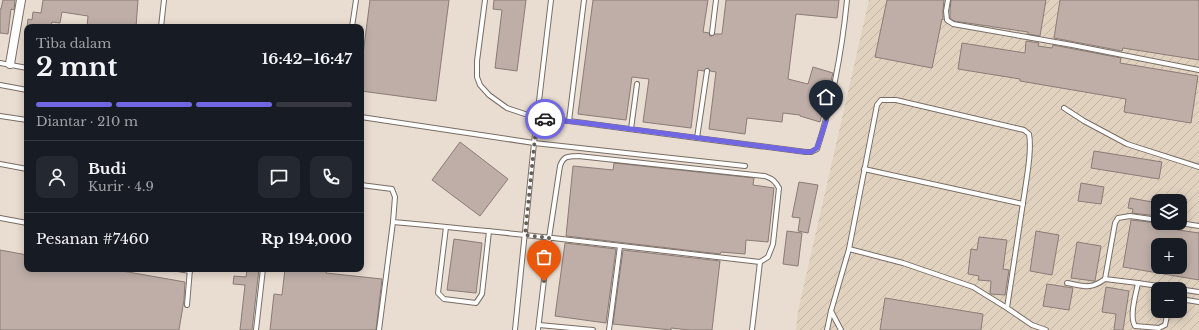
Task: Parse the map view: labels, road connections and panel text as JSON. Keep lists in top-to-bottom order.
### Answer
{
  "page": {
    "heading": ["2 mnt", "Tiba dalam", "16:42–16:47"],
    "panel": [
      "Budi",
      "Kurir · 4.9",
      "Pesanan #7460",
      "Rp 194,000"
    ],
    "bar": "Diantar · 210 m",
    "map_buttons": ["+", "−"]
  }
}
